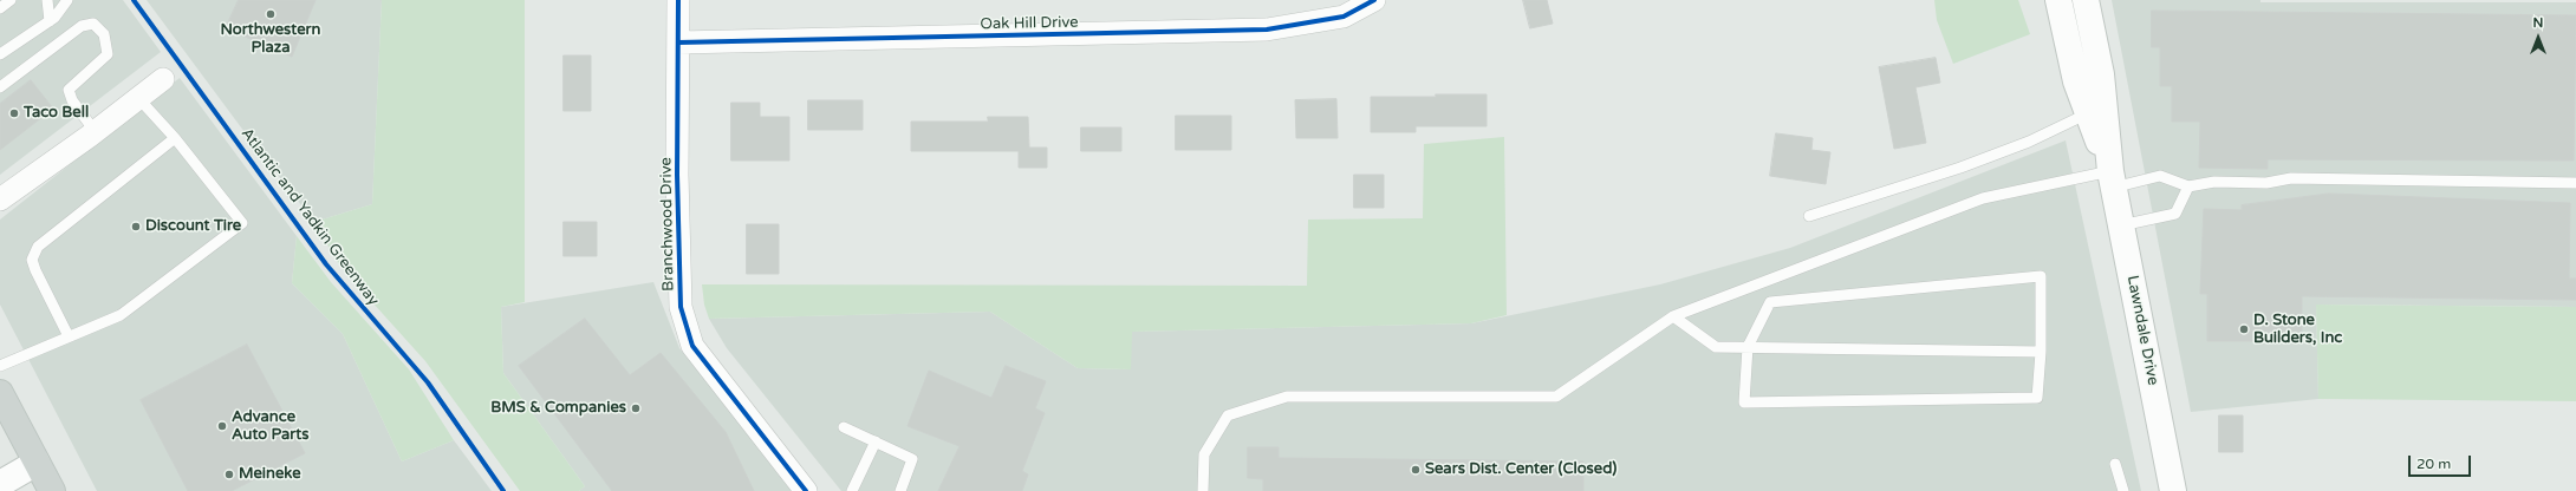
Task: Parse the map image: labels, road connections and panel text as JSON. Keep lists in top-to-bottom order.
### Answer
{
  "streets": {
    "main road": ["Lawndale Drive"],
    "street": ["Oak Hill Drive", "Branchwood Drive"],
    "cycle path": ["Atlantic and Yadkin Greenway"]
  },
  "crossings": [
    ["Oak Hill Drive", "Branchwood Drive"]
  ],
  "places": [
    "Northwestern Plaza",
    "Taco Bell",
    "Discount Tire",
    "D. Stone Builders, Inc",
    "BMS & Companies",
    "Advance Auto Parts",
    "Sears Dist. Center (Closed)",
    "Meineke"
  ],
  "scale_bar": "20 m",
  "north": "top"
}
